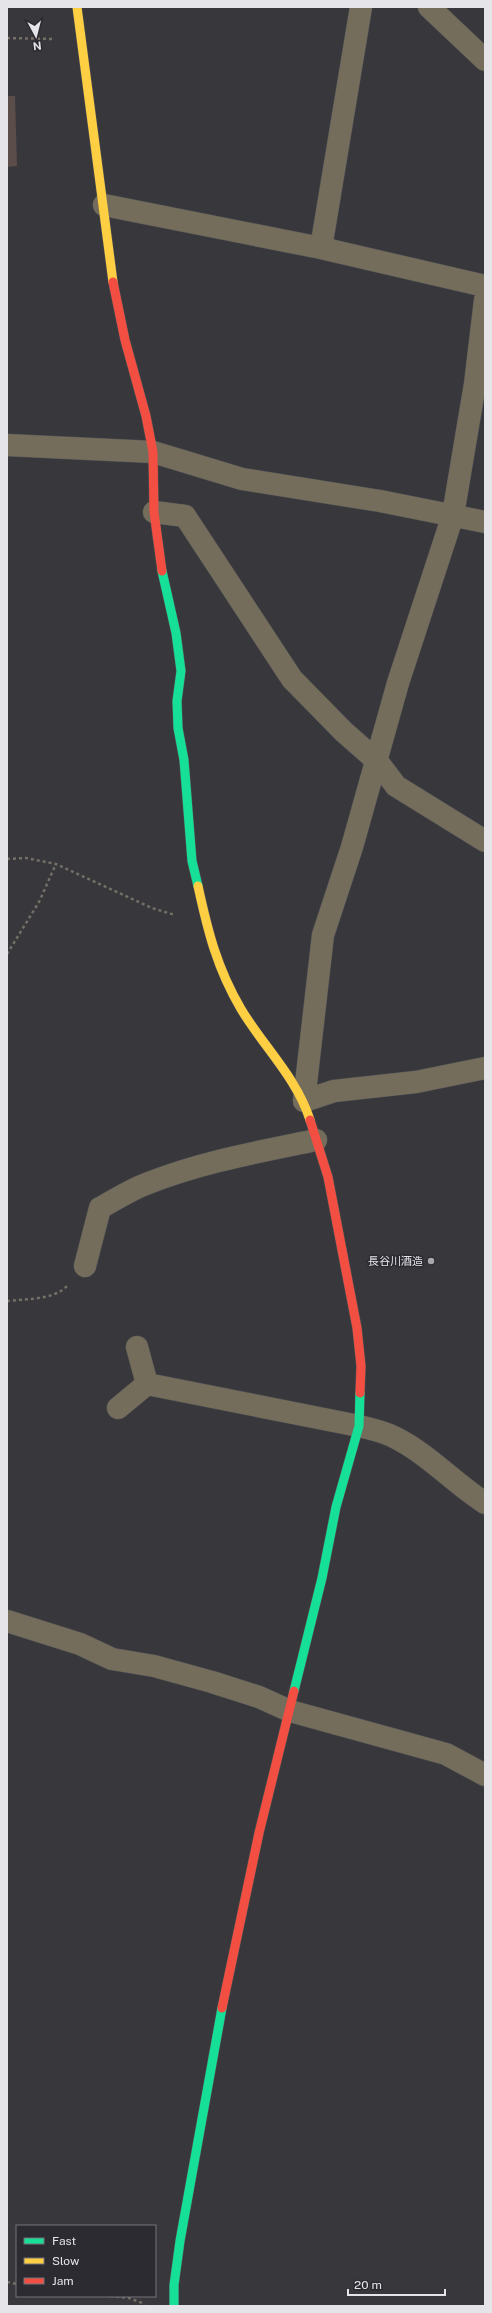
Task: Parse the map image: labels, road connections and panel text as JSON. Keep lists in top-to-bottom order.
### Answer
{
  "places": ["長谷川酒造"],
  "legend": ["Fast", "Slow", "Jam"],
  "scale_bar": "20 m",
  "north": "bottom"
}
